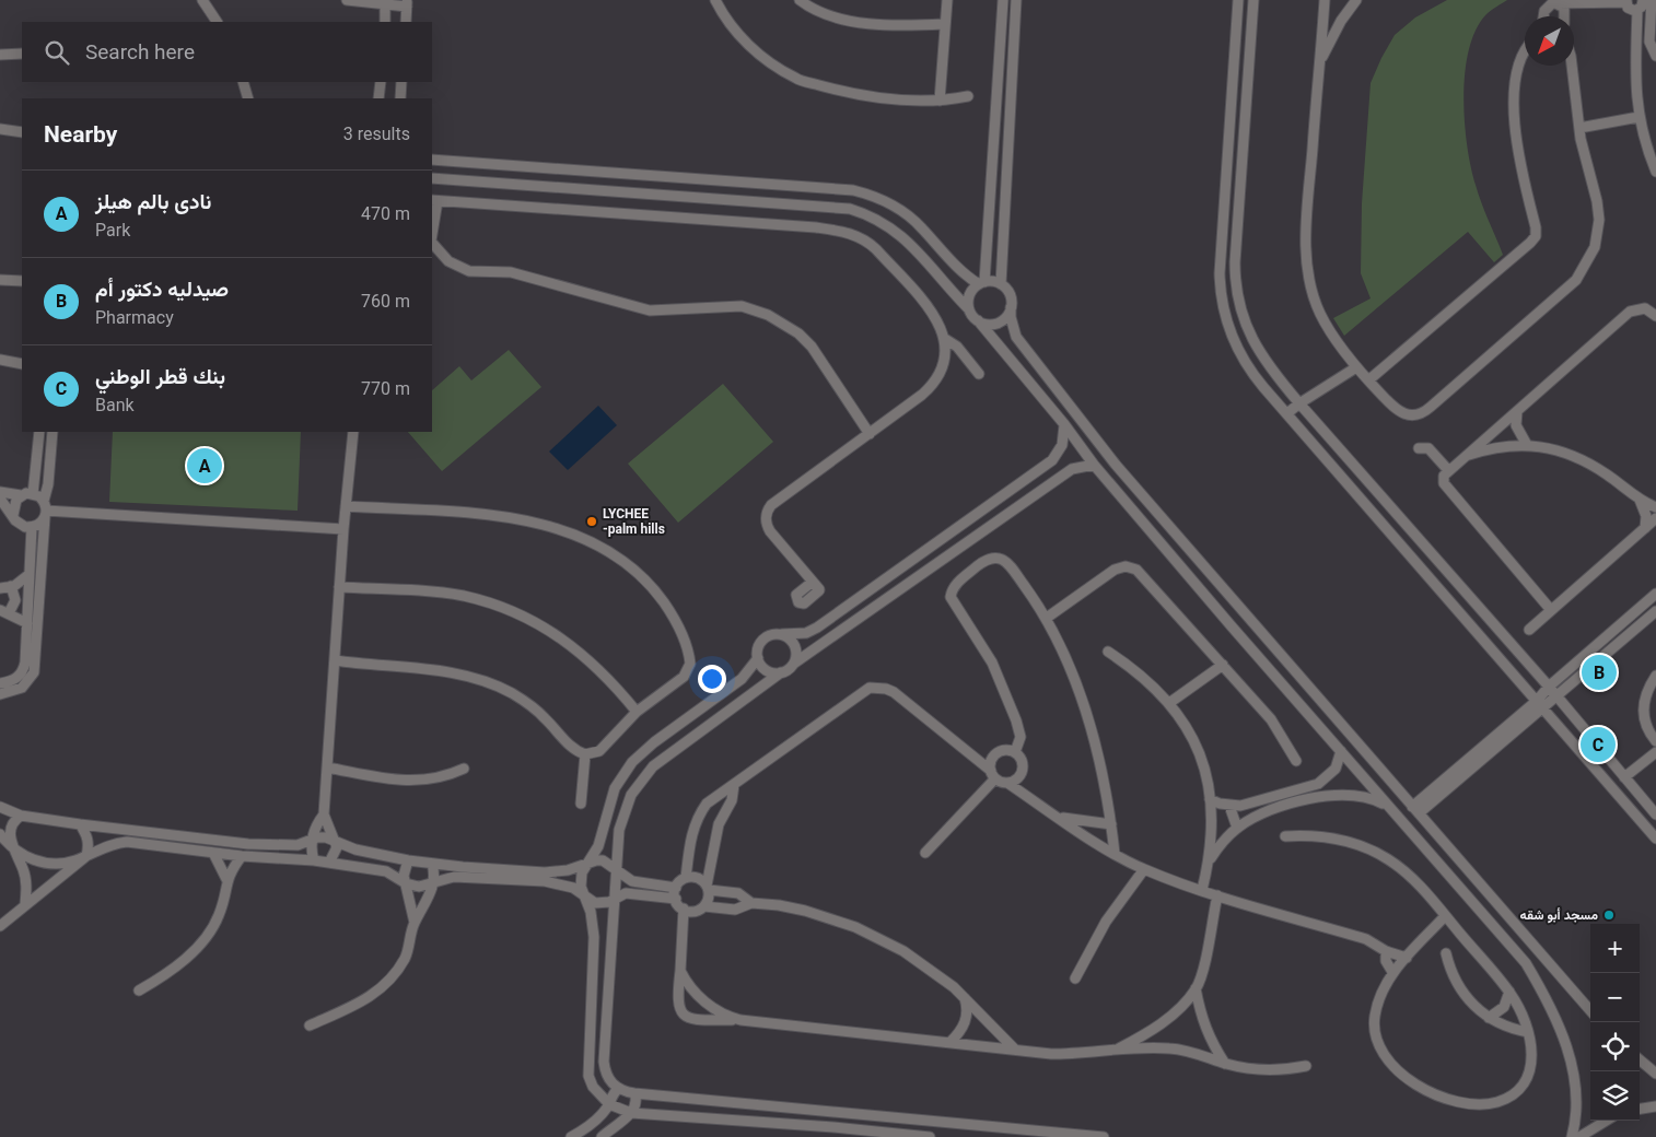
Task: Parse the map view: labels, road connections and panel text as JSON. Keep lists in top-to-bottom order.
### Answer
{
  "places": ["LYCHEE -palm hills", "مسجد أبو شقه"],
  "north": "bottom left",
  "page": {
    "search": "Search here",
    "heading": ["Nearby", "3 results"],
    "list": [
      {
        "mark": "A",
        "name": "نادى بالم هيلز",
        "note": "Park",
        "value": "470 m"
      },
      {
        "mark": "B",
        "name": "صيدليه دكتور أم",
        "note": "Pharmacy",
        "value": "760 m"
      },
      {
        "mark": "C",
        "name": "بنك قطر الوطني",
        "note": "Bank",
        "value": "770 m"
      }
    ],
    "pins": ["A", "B", "C"],
    "map_buttons": ["+", "−"]
  }
}
